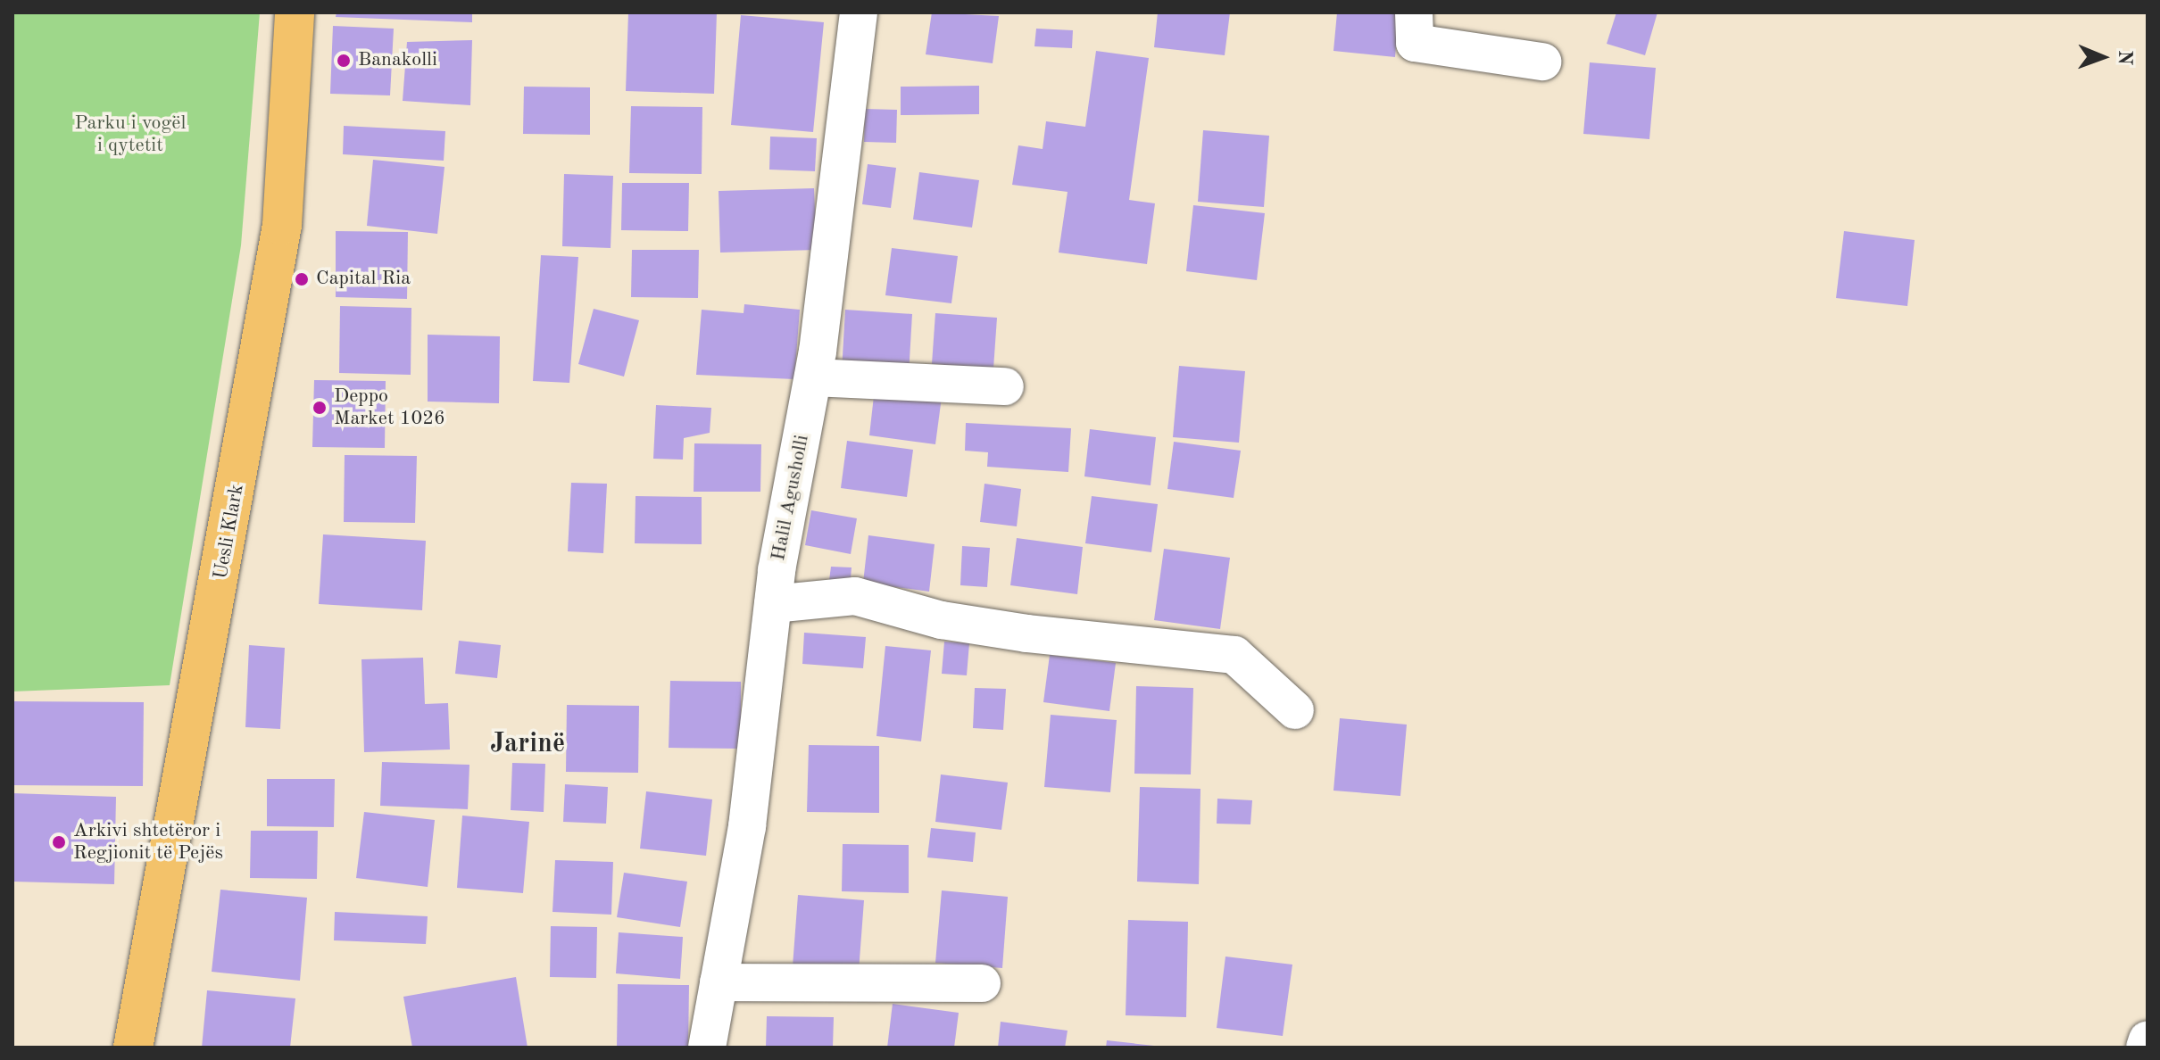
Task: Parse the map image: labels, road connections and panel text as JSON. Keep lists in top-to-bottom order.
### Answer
{
  "streets": {
    "main road": ["Uesli Klark"],
    "street": ["Halil Agusholli"]
  },
  "districts": ["Jarinë"],
  "parks": ["Parku i vogël i qytetit"],
  "places": [
    "Banakolli",
    "Capital Ria",
    "Deppo Market 1026",
    "Arkivi shtetëror i Regjionit të Pejës"
  ],
  "north": "right"
}
